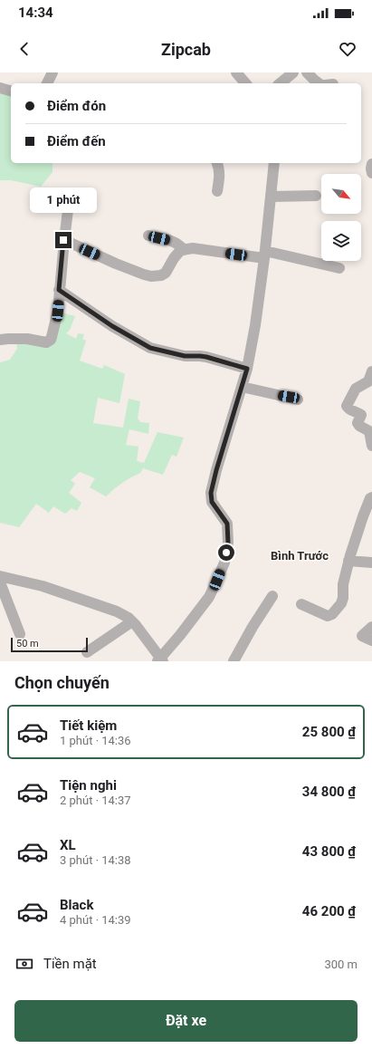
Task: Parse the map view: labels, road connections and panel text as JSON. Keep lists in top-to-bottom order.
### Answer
{
  "districts": ["Bình Trước"],
  "scale_bar": "50 m",
  "north": "bottom right",
  "page": {
    "status": "14:34",
    "header": "Zipcab",
    "banner": ["Điểm đón", "Điểm đến"],
    "bubble": "1 phút",
    "scale": "50 m",
    "heading": "Chọn chuyến",
    "list": [
      {
        "name": "Tiết kiệm",
        "note": "1 phút · 14:36",
        "value": "25 800 ₫"
      },
      {
        "name": "Tiện nghi",
        "note": "2 phút · 14:37",
        "value": "34 800 ₫"
      },
      {
        "name": "XL",
        "note": "3 phút · 14:38",
        "value": "43 800 ₫"
      },
      {
        "name": "Black",
        "note": "4 phút · 14:39",
        "value": "46 200 ₫"
      }
    ],
    "pay": ["Tiền mặt", "300 m"],
    "buttons": "Đặt xe"
  }
}
